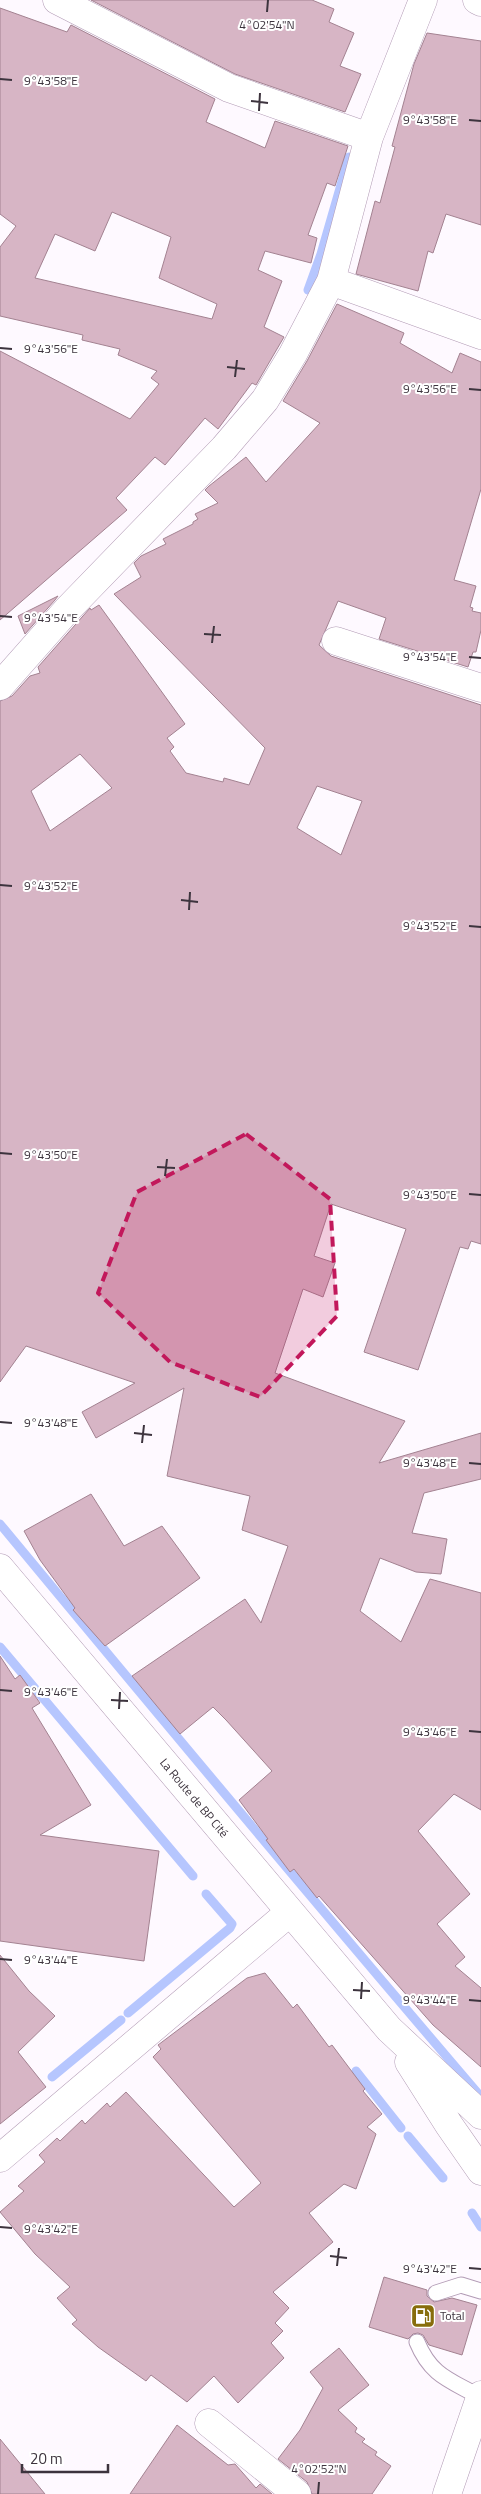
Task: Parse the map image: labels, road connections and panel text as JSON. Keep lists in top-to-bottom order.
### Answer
{
  "streets": {
    "street": ["La Route de BP Cité"]
  },
  "places": {
    "fuel station": ["Total"]
  },
  "scale_bar": "20 m",
  "coordinates": [
    "4°02'54\"N",
    "9°43'58\"E",
    "9°43'56\"E",
    "9°43'54\"E",
    "9°43'52\"E",
    "9°43'50\"E",
    "9°43'48\"E",
    "9°43'46\"E",
    "9°43'44\"E",
    "9°43'42\"E",
    "4°02'52\"N"
  ]
}
